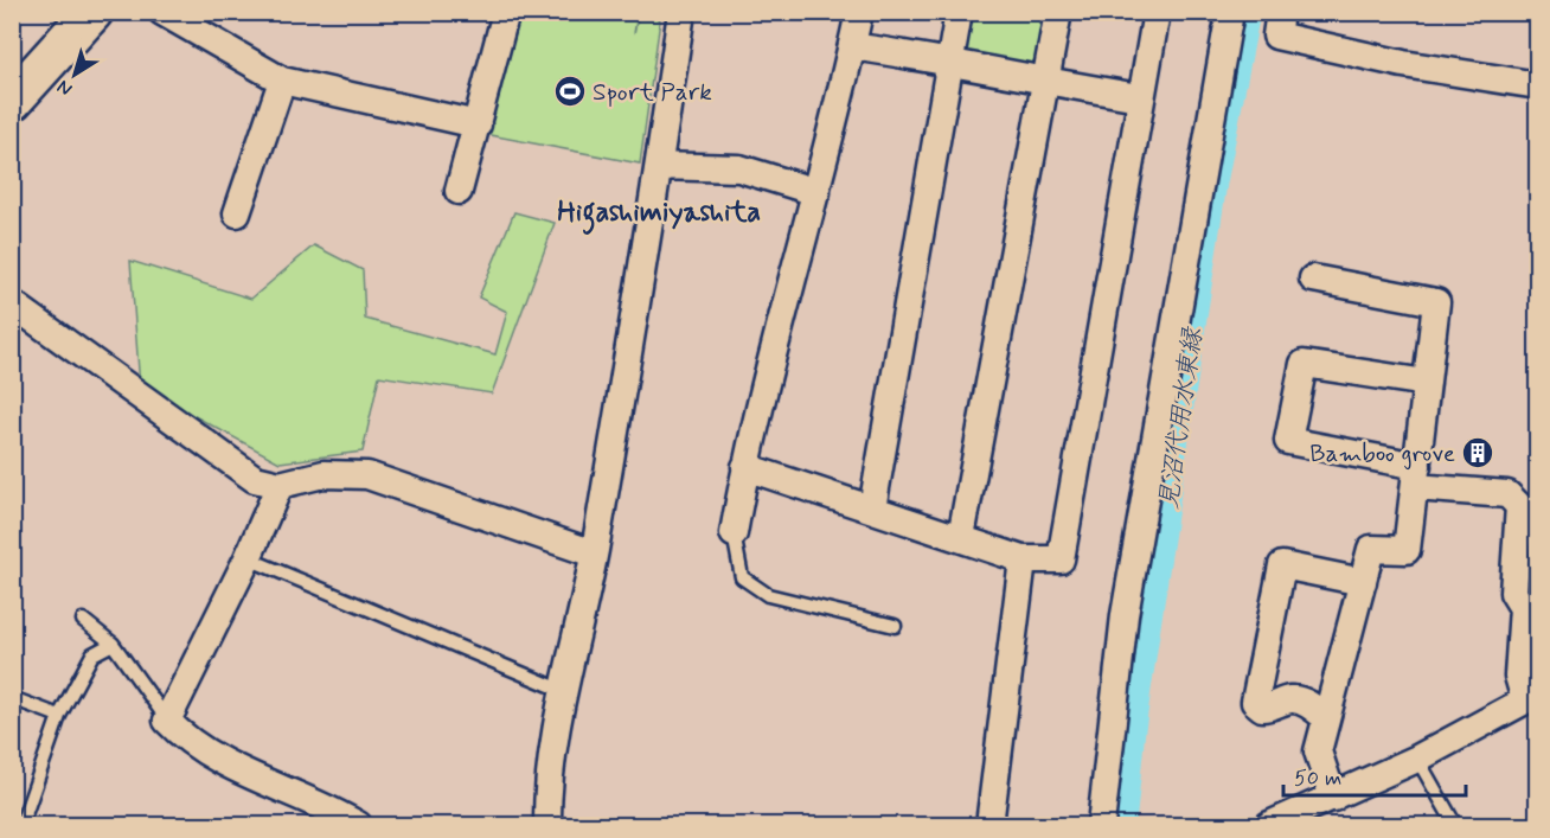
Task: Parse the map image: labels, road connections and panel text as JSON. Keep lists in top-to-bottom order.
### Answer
{
  "districts": ["Higashimiyashita"],
  "water": ["見沼代用水東縁"],
  "places": {
    "sports": ["Sport Park"],
    "building": ["Bamboo grove"]
  },
  "scale_bar": "50 m",
  "north": "bottom left"
}
